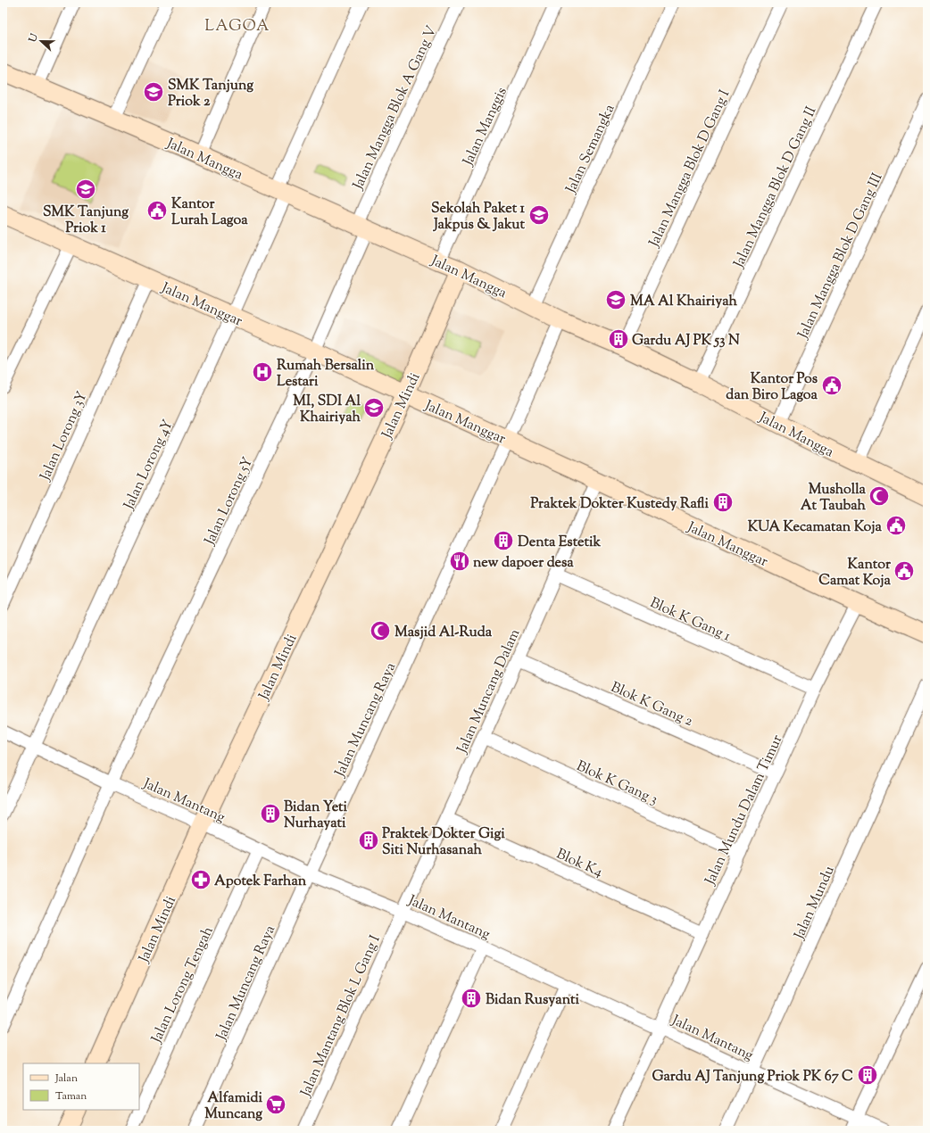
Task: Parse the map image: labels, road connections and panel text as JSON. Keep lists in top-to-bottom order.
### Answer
{
  "streets": {
    "street": [
      "Jalan Mangga Blok A Gang V",
      "Jalan Manggis",
      "Jalan Semangka",
      "Jalan Mangga",
      "Jalan Mangga Blok D Gang I",
      "Jalan Mangga Blok D Gang II",
      "Jalan Mangga Blok D Gang III",
      "Jalan Manggar",
      "Jalan Mindi",
      "Jalan Lorong 3Y",
      "Jalan Lorong 4Y",
      "Jalan Lorong 5Y",
      "Blok K Gang 1",
      "Jalan Muncang Dalam",
      "Blok K Gang 2",
      "Jalan Muncang Raya",
      "Blok K Gang 3",
      "Jalan Mantang",
      "Jalan Mundu Dalam Timur",
      "Blok K4",
      "Jalan Mundu",
      "Jalan Lorong Tengah",
      "Jalan Mantang Blok L Gang I"
    ]
  },
  "crossings": [
    ["Jalan Mangga Blok A Gang V", "Jalan Mangga"],
    ["Jalan Mangga Blok A Gang V", "Jalan Lorong 5Y"],
    ["Jalan Manggis", "Jalan Mangga"],
    ["Jalan Semangka", "Jalan Mangga"],
    ["Jalan Mangga", "Jalan Mangga Blok D Gang I"],
    ["Jalan Mangga", "Jalan Mangga Blok D Gang II"],
    ["Jalan Mangga", "Jalan Mangga Blok D Gang III"],
    ["Jalan Mangga", "Jalan Mindi"],
    ["Jalan Mangga", "Jalan Lorong 4Y"],
    ["Jalan Mangga", "Jalan Lorong 5Y"],
    ["Jalan Mangga", "Jalan Muncang Raya"],
    ["Jalan Manggar", "Jalan Mindi"],
    ["Jalan Manggar", "Jalan Lorong 3Y"],
    ["Jalan Manggar", "Jalan Lorong 4Y"],
    ["Jalan Manggar", "Jalan Lorong 5Y"],
    ["Jalan Manggar", "Jalan Muncang Dalam"],
    ["Jalan Manggar", "Jalan Muncang Raya"],
    ["Jalan Manggar", "Jalan Mundu Dalam Timur"],
    ["Jalan Mindi", "Jalan Mantang"],
    ["Jalan Lorong 4Y", "Jalan Mantang"],
    ["Jalan Lorong 5Y", "Jalan Mantang"],
    ["Blok K Gang 1", "Jalan Muncang Dalam"],
    ["Blok K Gang 1", "Jalan Mundu Dalam Timur"],
    ["Jalan Muncang Dalam", "Blok K Gang 2"],
    ["Jalan Muncang Dalam", "Blok K Gang 3"],
    ["Jalan Muncang Dalam", "Jalan Mantang"],
    ["Jalan Muncang Dalam", "Blok K4"],
    ["Jalan Muncang Dalam", "Jalan Mantang Blok L Gang I"],
    ["Blok K Gang 2", "Jalan Mundu Dalam Timur"],
    ["Jalan Muncang Raya", "Jalan Mantang"],
    ["Blok K Gang 3", "Jalan Mundu Dalam Timur"],
    ["Jalan Mantang", "Jalan Mundu Dalam Timur"],
    ["Jalan Mantang", "Jalan Mundu"],
    ["Jalan Mantang", "Jalan Lorong Tengah"],
    ["Jalan Mantang", "Jalan Mantang Blok L Gang I"],
    ["Jalan Mundu Dalam Timur", "Blok K4"]
  ],
  "districts": ["LAGOA"],
  "places": {
    "school or university": [
      "SMK Tanjung Priok 2",
      "SMK Tanjung Priok 1",
      "Sekolah Paket 1 Jakpus & Jakut",
      "MA Al Khairiyah",
      "MI, SDI Al Khairiyah"
    ],
    "public building": [
      "Kantor Lurah Lagoa",
      "Kantor Pos dan Biro Lagoa",
      "KUA Kecamatan Koja",
      "Kantor Camat Koja"
    ],
    "building": [
      "Gardu AJ PK 53 N",
      "Praktek Dokter Kustedy Rafli",
      "Denta Estetik",
      "Bidan Yeti Nurhayati",
      "Praktek Dokter Gigi Siti Nurhasanah",
      "Bidan Rusyanti",
      "Gardu AJ Tanjung Priok PK 67 C"
    ],
    "hospital": ["Rumah Bersalin Lestari"],
    "mosque": ["Musholla At Taubah", "Masjid Al-Ruda"],
    "restaurant": ["new dapoer desa"],
    "pharmacy": ["Apotek Farhan"],
    "supermarket": ["Alfamidi Muncang"]
  },
  "legend": ["Jalan", "Taman"],
  "north": "left"
}
